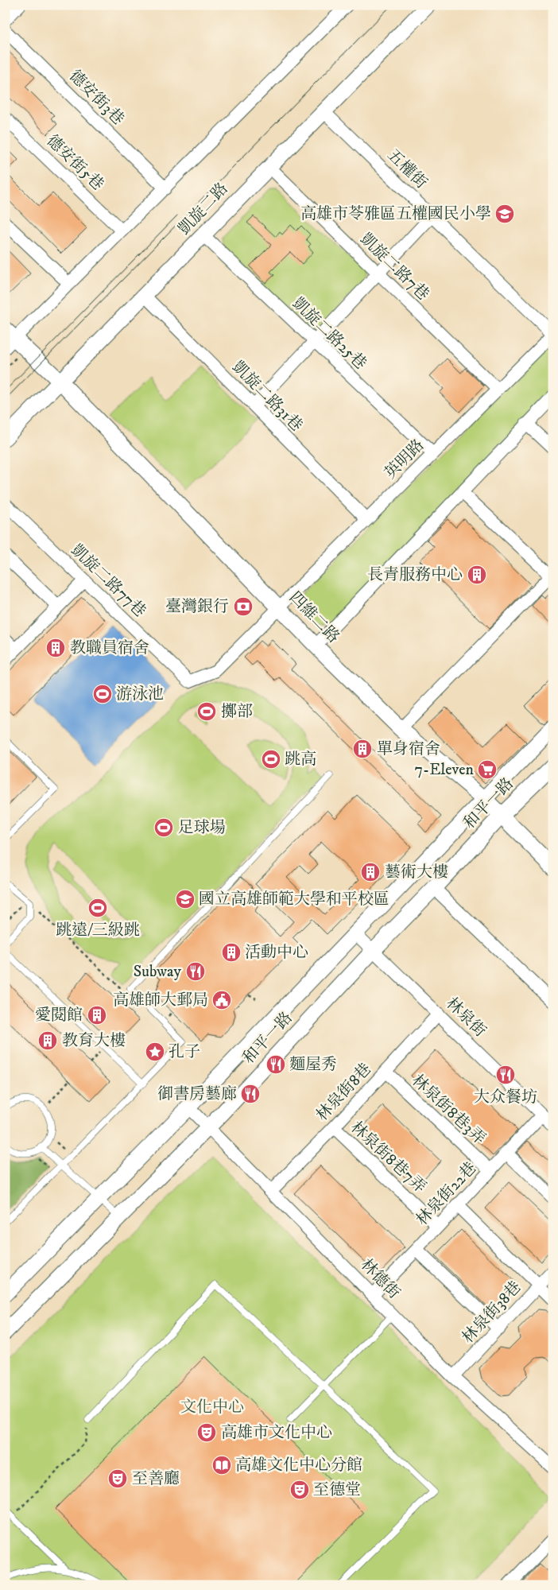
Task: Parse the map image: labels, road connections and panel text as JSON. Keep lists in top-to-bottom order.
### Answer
{
  "streets": {
    "street": [
      "德安街3巷",
      "德安街5巷",
      "五權街",
      "凱旋二路",
      "凱旋二路7巷",
      "凱旋二路25巷",
      "凱旋二路31巷",
      "英明路",
      "凱旋二路77巷",
      "四維二路",
      "和平一路",
      "林泉街",
      "林泉街8巷",
      "林泉街8巷3弄",
      "林泉街8巷7弄",
      "林泉街22巷",
      "林德街",
      "林泉街38巷"
    ]
  },
  "crossings": [
    ["五權街", "凱旋二路"],
    ["五權街", "英明路"],
    ["凱旋二路", "凱旋二路7巷"],
    ["凱旋二路", "凱旋二路25巷"],
    ["凱旋二路", "凱旋二路31巷"],
    ["凱旋二路", "四維二路"],
    ["凱旋二路7巷", "英明路"],
    ["凱旋二路25巷", "英明路"],
    ["凱旋二路31巷", "英明路"],
    ["英明路", "凱旋二路77巷"],
    ["英明路", "四維二路"],
    ["四維二路", "和平一路"],
    ["和平一路", "林泉街"],
    ["和平一路", "林德街"],
    ["林泉街", "林泉街8巷"],
    ["林泉街", "林泉街22巷"],
    ["林泉街8巷", "林泉街8巷3弄"],
    ["林泉街8巷", "林泉街8巷7弄"],
    ["林泉街8巷", "林德街"],
    ["林泉街8巷3弄", "林泉街22巷"],
    ["林泉街8巷7弄", "林泉街22巷"],
    ["林泉街22巷", "林德街"],
    ["林德街", "林泉街38巷"]
  ],
  "parks": ["文化中心"],
  "places": {
    "school or university": ["高雄市苓雅區五權國民小學", "國立高雄師範大學和平校區"],
    "building": [
      "長青服務中心",
      "教職員宿舍",
      "單身宿舍",
      "藝術大樓",
      "活動中心",
      "愛閱館",
      "教育大樓"
    ],
    "bank": ["臺灣銀行"],
    "sports": [
      "游泳池",
      "擲部",
      "跳高",
      "足球場",
      "跳遠/三級跳"
    ],
    "supermarket": ["7-Eleven"],
    "restaurant": [
      "Subway",
      "麵屋秀",
      "大众餐坊",
      "御書房藝廊"
    ],
    "public building": ["高雄師大郵局"],
    "place": ["孔子"],
    "theatre": ["高雄市文化中心", "至善廳", "至德堂"],
    "library": ["高雄文化中心分館"]
  }
}
